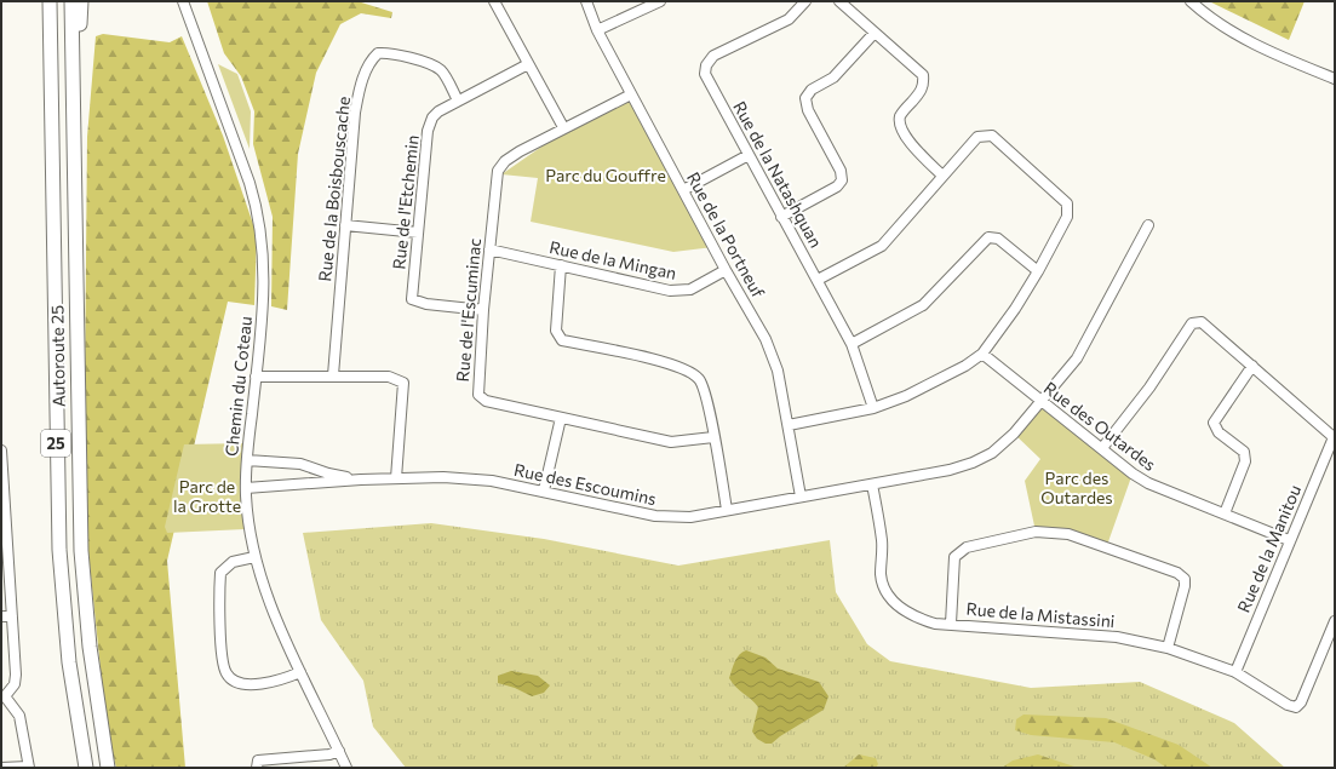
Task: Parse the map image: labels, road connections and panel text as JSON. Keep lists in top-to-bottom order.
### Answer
{
  "streets": {
    "highway": ["Autoroute 25", "25"],
    "street": [
      "Rue de la Natashquan",
      "Rue de la Boisbouscache",
      "Rue de l'Etchemin",
      "Rue de la Portneuf",
      "Rue de la Mingan",
      "Rue de l'Escuminac",
      "Chemin du Coteau",
      "Rue des Outardes",
      "Rue des Escoumins",
      "Rue de la Manitou",
      "Rue de la Mistassini"
    ]
  },
  "crossings": [
    ["Rue de la Boisbouscache", "Rue de l'Etchemin"],
    ["Rue de l'Etchemin", "Rue de l'Escuminac"],
    ["Rue de la Portneuf", "Rue de la Mingan"],
    ["Rue de la Portneuf", "Rue de l'Escuminac"],
    ["Rue de la Portneuf", "Rue des Escoumins"],
    ["Rue de la Mingan", "Rue de l'Escuminac"],
    ["Chemin du Coteau", "Rue des Escoumins"],
    ["Rue des Outardes", "Rue des Escoumins"],
    ["Rue des Outardes", "Rue de la Manitou"],
    ["Rue des Escoumins", "Rue de la Mistassini"],
    ["Rue de la Manitou", "Rue de la Mistassini"]
  ],
  "parks": ["Parc du Gouffre", "Parc des Outardes", "Parc de la Grotte"]
}
